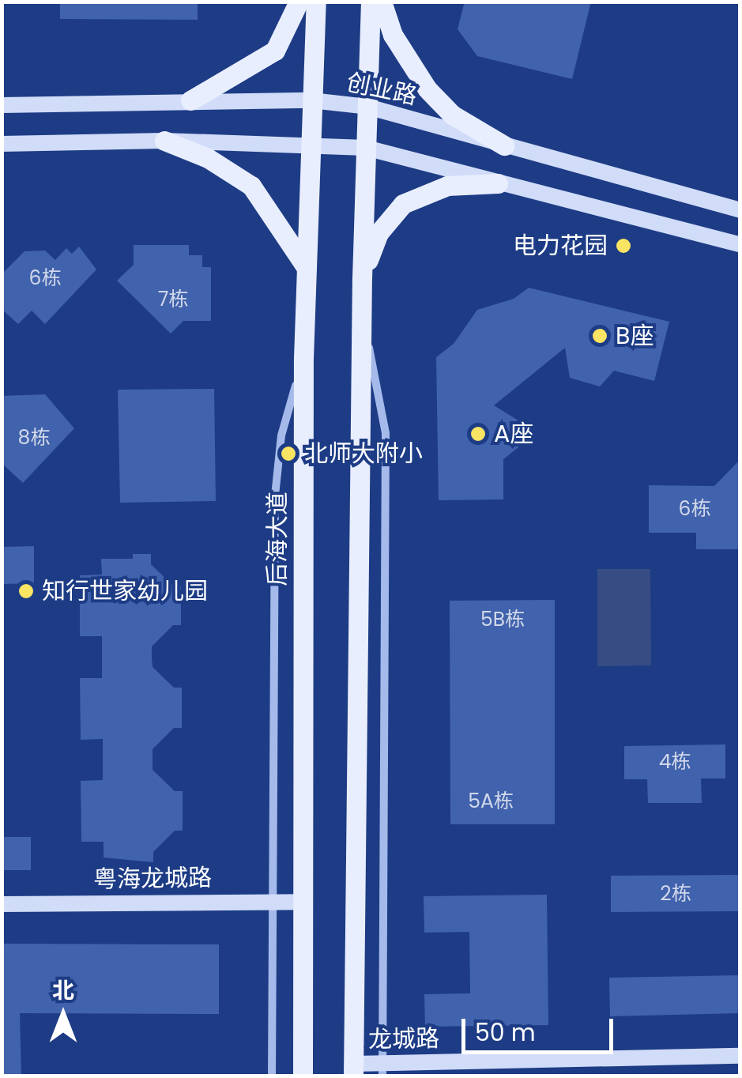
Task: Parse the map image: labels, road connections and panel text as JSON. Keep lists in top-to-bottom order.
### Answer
{
  "streets": {
    "main road": [
      "创业路",
      "后海大道",
      "粤海龙城路",
      "龙城路"
    ]
  },
  "crossings": [
    ["创业路", "后海大道"],
    ["后海大道", "粤海龙城路"]
  ],
  "places": [
    "电力花园",
    "B座",
    "A座",
    "北师大附小",
    "知行世家幼儿园"
  ],
  "house_numbers": [
    "6栋",
    "7栋",
    "8栋",
    "6栋",
    "5B栋",
    "4栋",
    "5A栋",
    "2栋"
  ],
  "scale_bar": "50 m",
  "north": "top"
}
